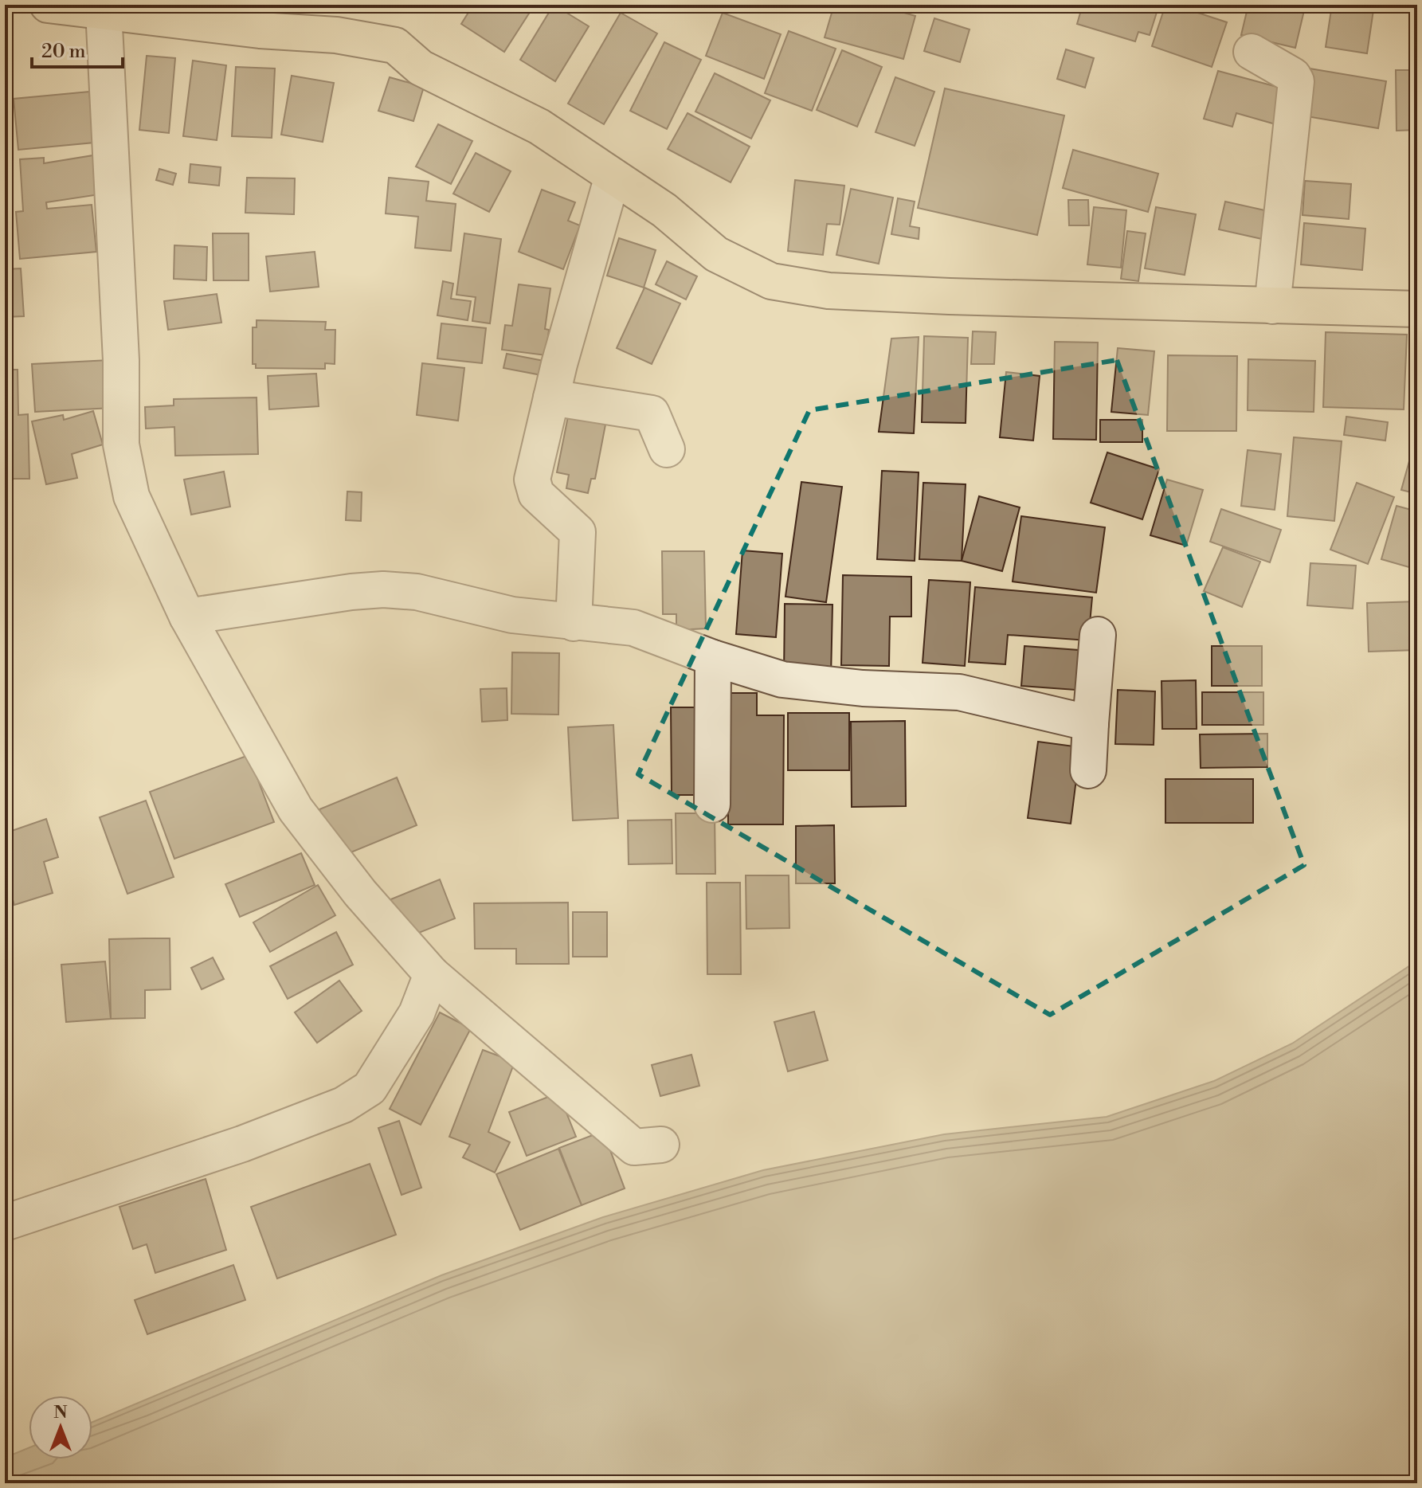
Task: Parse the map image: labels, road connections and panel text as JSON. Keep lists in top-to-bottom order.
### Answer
{
  "scale_bar": "20 m",
  "north": "top"
}
